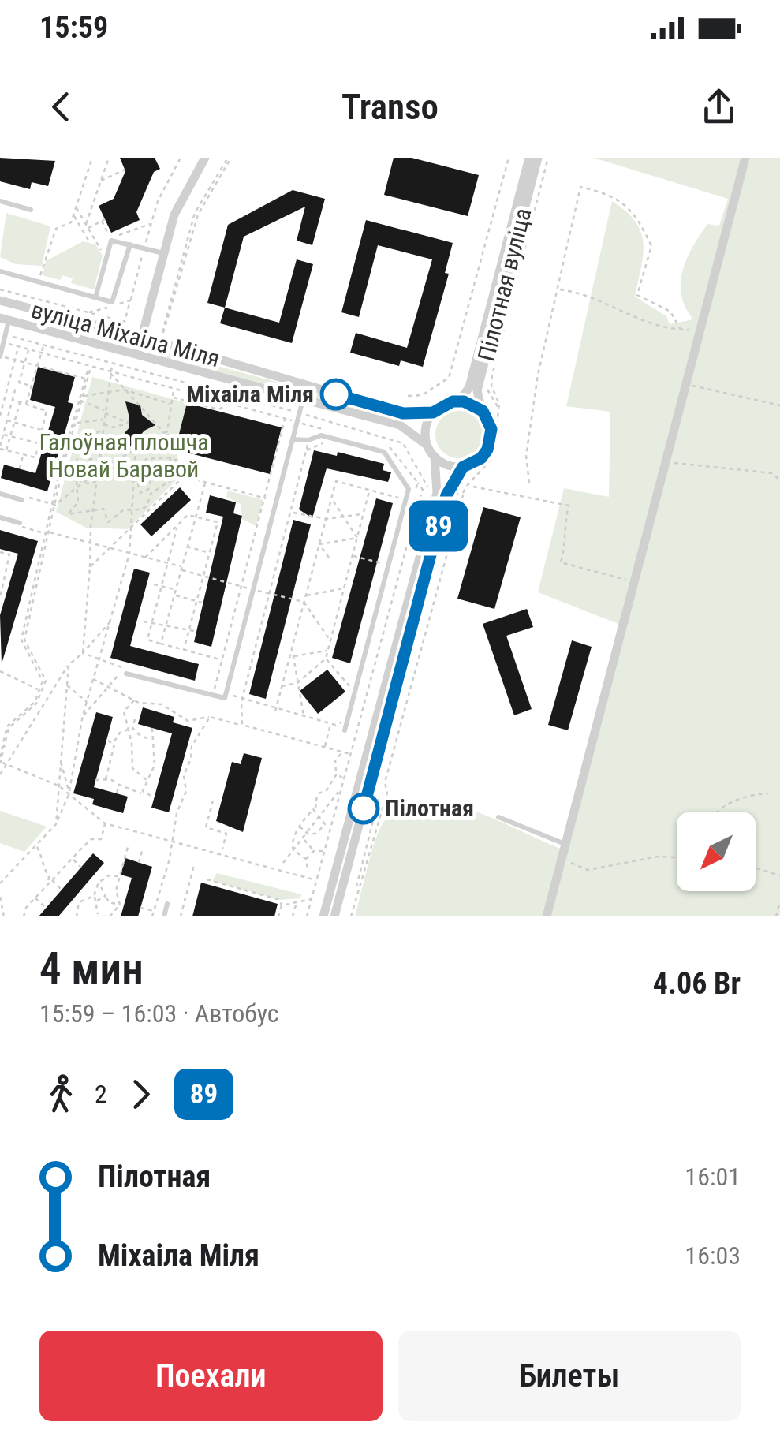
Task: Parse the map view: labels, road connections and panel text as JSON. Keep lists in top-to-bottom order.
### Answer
{
  "streets": {
    "street": ["Пілотная вуліца", "вуліца Міхаіла Міля"]
  },
  "crossings": [
    ["Пілотная вуліца", "вуліца Міхаіла Міля"]
  ],
  "parks": ["Галоўная плошча Новай Баравой"],
  "places": ["Міхаіла Міля", "Пілотная"],
  "lines": ["bus line 89"],
  "north": "bottom left",
  "page": {
    "status": "15:59",
    "header": "Transo",
    "on_map": "89",
    "heading": ["4 мин", "15:59 – 16:03 · Автобус", "4.06 Br"],
    "legs": ["2", "89"],
    "list": [
      {
        "name": "Пілотная",
        "value": "16:01"
      },
      {
        "name": "Міхаіла Міля",
        "value": "16:03"
      }
    ],
    "buttons": ["Поехали", "Билеты"]
  }
}
